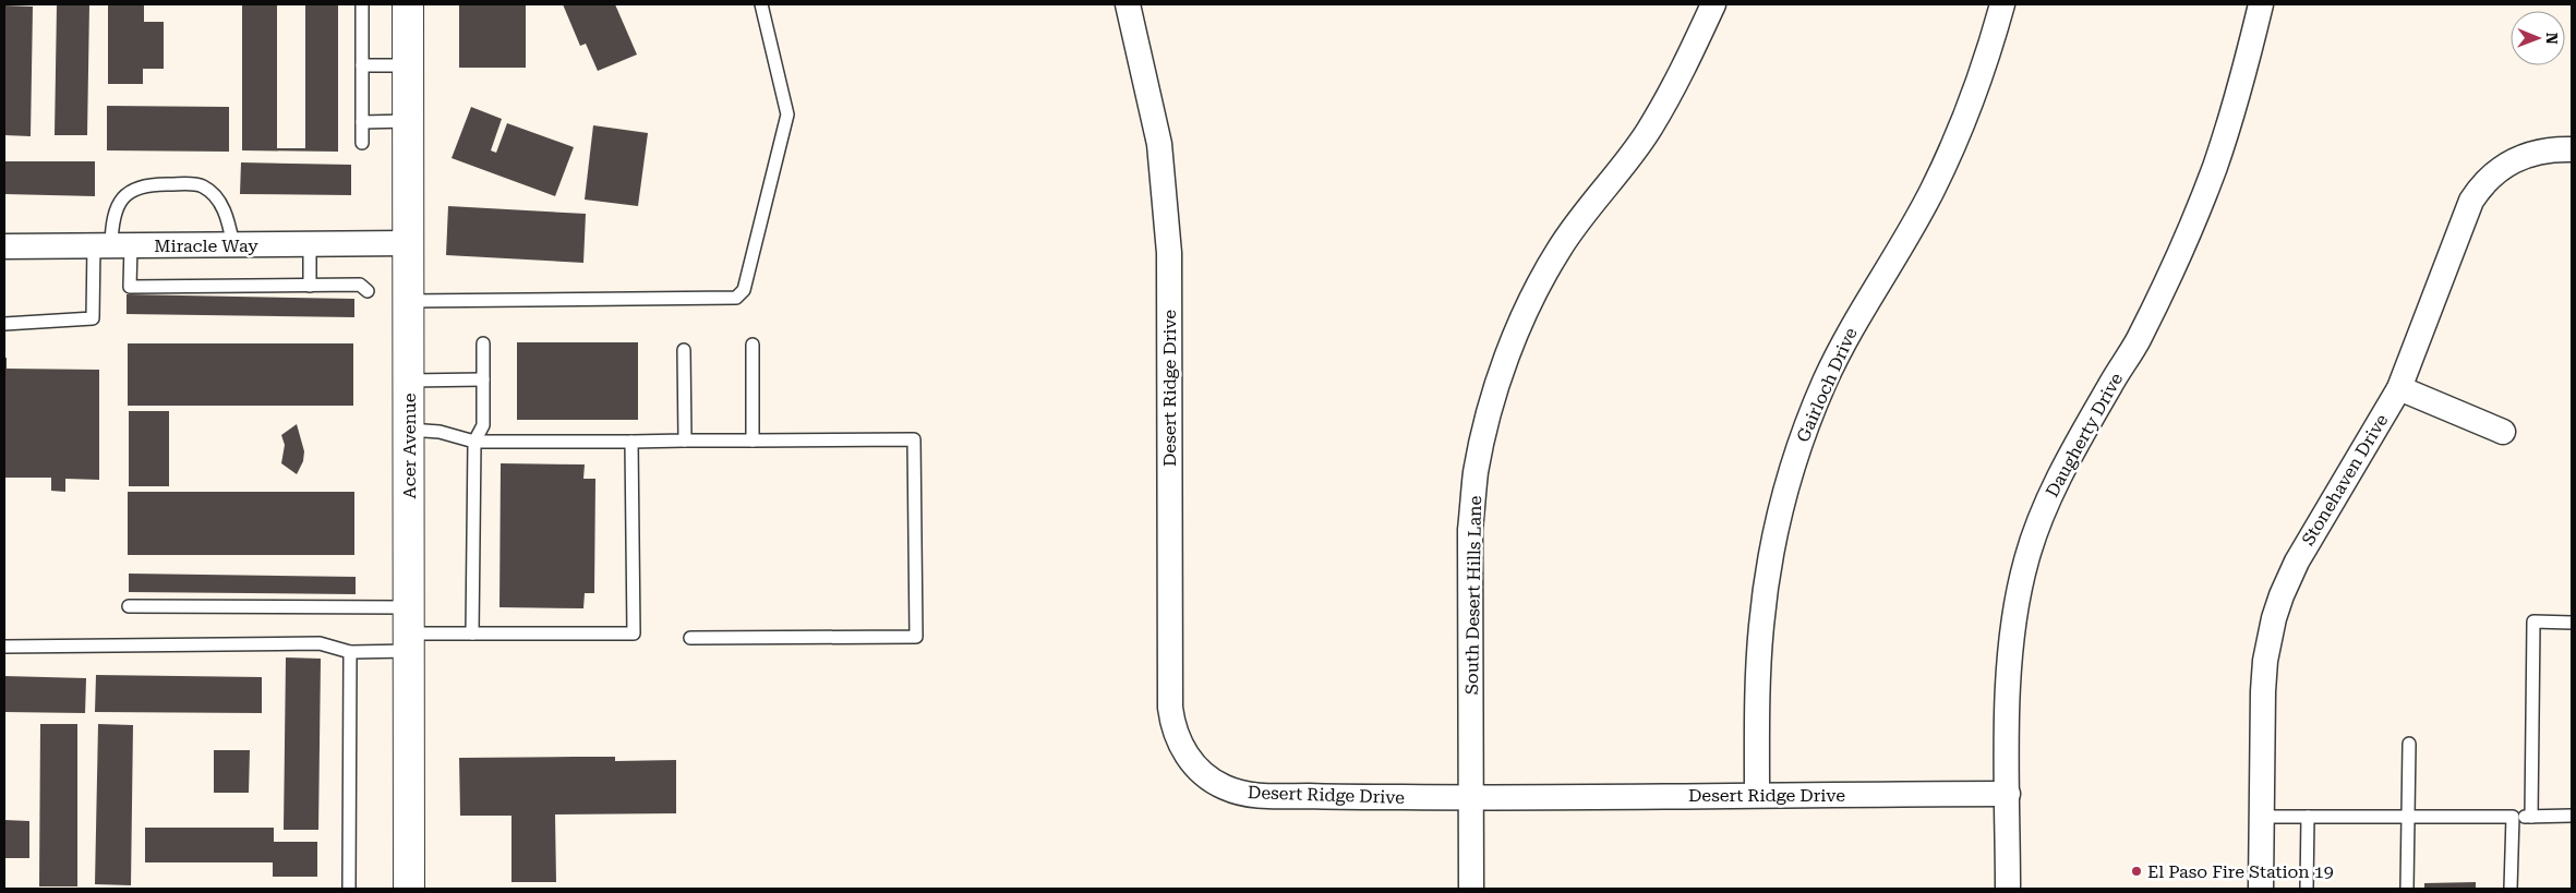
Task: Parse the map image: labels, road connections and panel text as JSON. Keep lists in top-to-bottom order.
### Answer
{
  "streets": {
    "street": [
      "Miracle Way",
      "Gairloch Drive",
      "Desert Ridge Drive",
      "Daugherty Drive",
      "Acer Avenue",
      "Stonehaven Drive",
      "South Desert Hills Lane"
    ]
  },
  "crossings": [
    ["Miracle Way", "Acer Avenue"],
    ["Gairloch Drive", "Desert Ridge Drive"],
    ["Desert Ridge Drive", "Daugherty Drive"],
    ["Desert Ridge Drive", "South Desert Hills Lane"]
  ],
  "places": ["El Paso Fire Station 19"],
  "north": "right"
}
